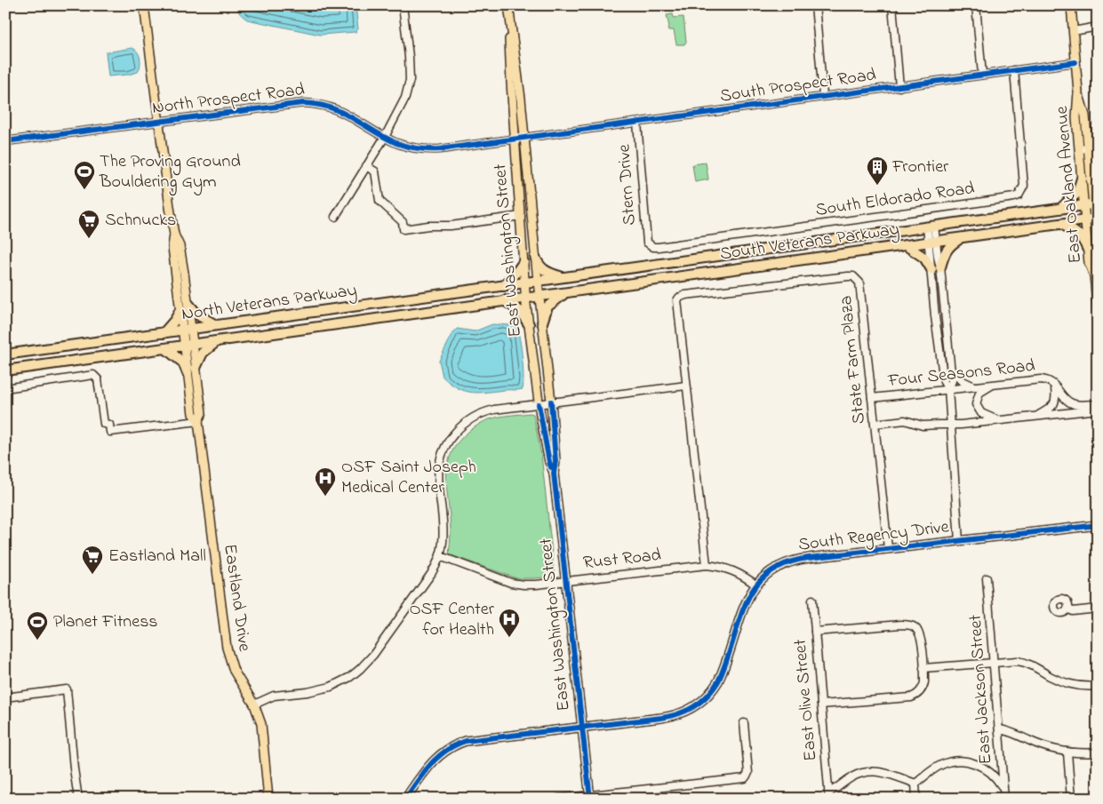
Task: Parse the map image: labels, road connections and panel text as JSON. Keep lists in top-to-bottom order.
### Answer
{
  "streets": {
    "highway": ["South Veterans Parkway", "North Veterans Parkway"],
    "main road": [
      "East Oakland Avenue",
      "East Washington Street",
      "South Regency Drive",
      "Eastland Drive"
    ],
    "street": [
      "South Prospect Road",
      "North Prospect Road",
      "Stern Drive",
      "South Eldorado Road",
      "State Farm Plaza",
      "Four Seasons Road",
      "Rust Road",
      "East Jackson Street",
      "East Olive Street"
    ]
  },
  "crossings": [
    ["South Prospect Road", "North Prospect Road"],
    ["South Prospect Road", "Stern Drive"],
    ["South Prospect Road", "East Oakland Avenue"],
    ["South Prospect Road", "South Eldorado Road"],
    ["South Prospect Road", "East Washington Street"],
    ["North Prospect Road", "East Washington Street"],
    ["North Prospect Road", "Eastland Drive"],
    ["Stern Drive", "South Eldorado Road"],
    ["East Oakland Avenue", "South Veterans Parkway"],
    ["South Veterans Parkway", "East Washington Street"],
    ["South Veterans Parkway", "North Veterans Parkway"],
    ["East Washington Street", "North Veterans Parkway"],
    ["East Washington Street", "South Regency Drive"],
    ["East Washington Street", "Rust Road"],
    ["North Veterans Parkway", "Eastland Drive"],
    ["State Farm Plaza", "Four Seasons Road"],
    ["State Farm Plaza", "South Regency Drive"],
    ["State Farm Plaza", "Rust Road"],
    ["South Regency Drive", "Rust Road"]
  ],
  "places": {
    "building": ["Frontier"],
    "sports": ["The Proving Ground Bouldering Gym", "Planet Fitness"],
    "supermarket": ["Schnucks", "Eastland Mall"],
    "hospital": ["OSF Saint Joseph Medical Center", "OSF Center for Health"]
  }
}
